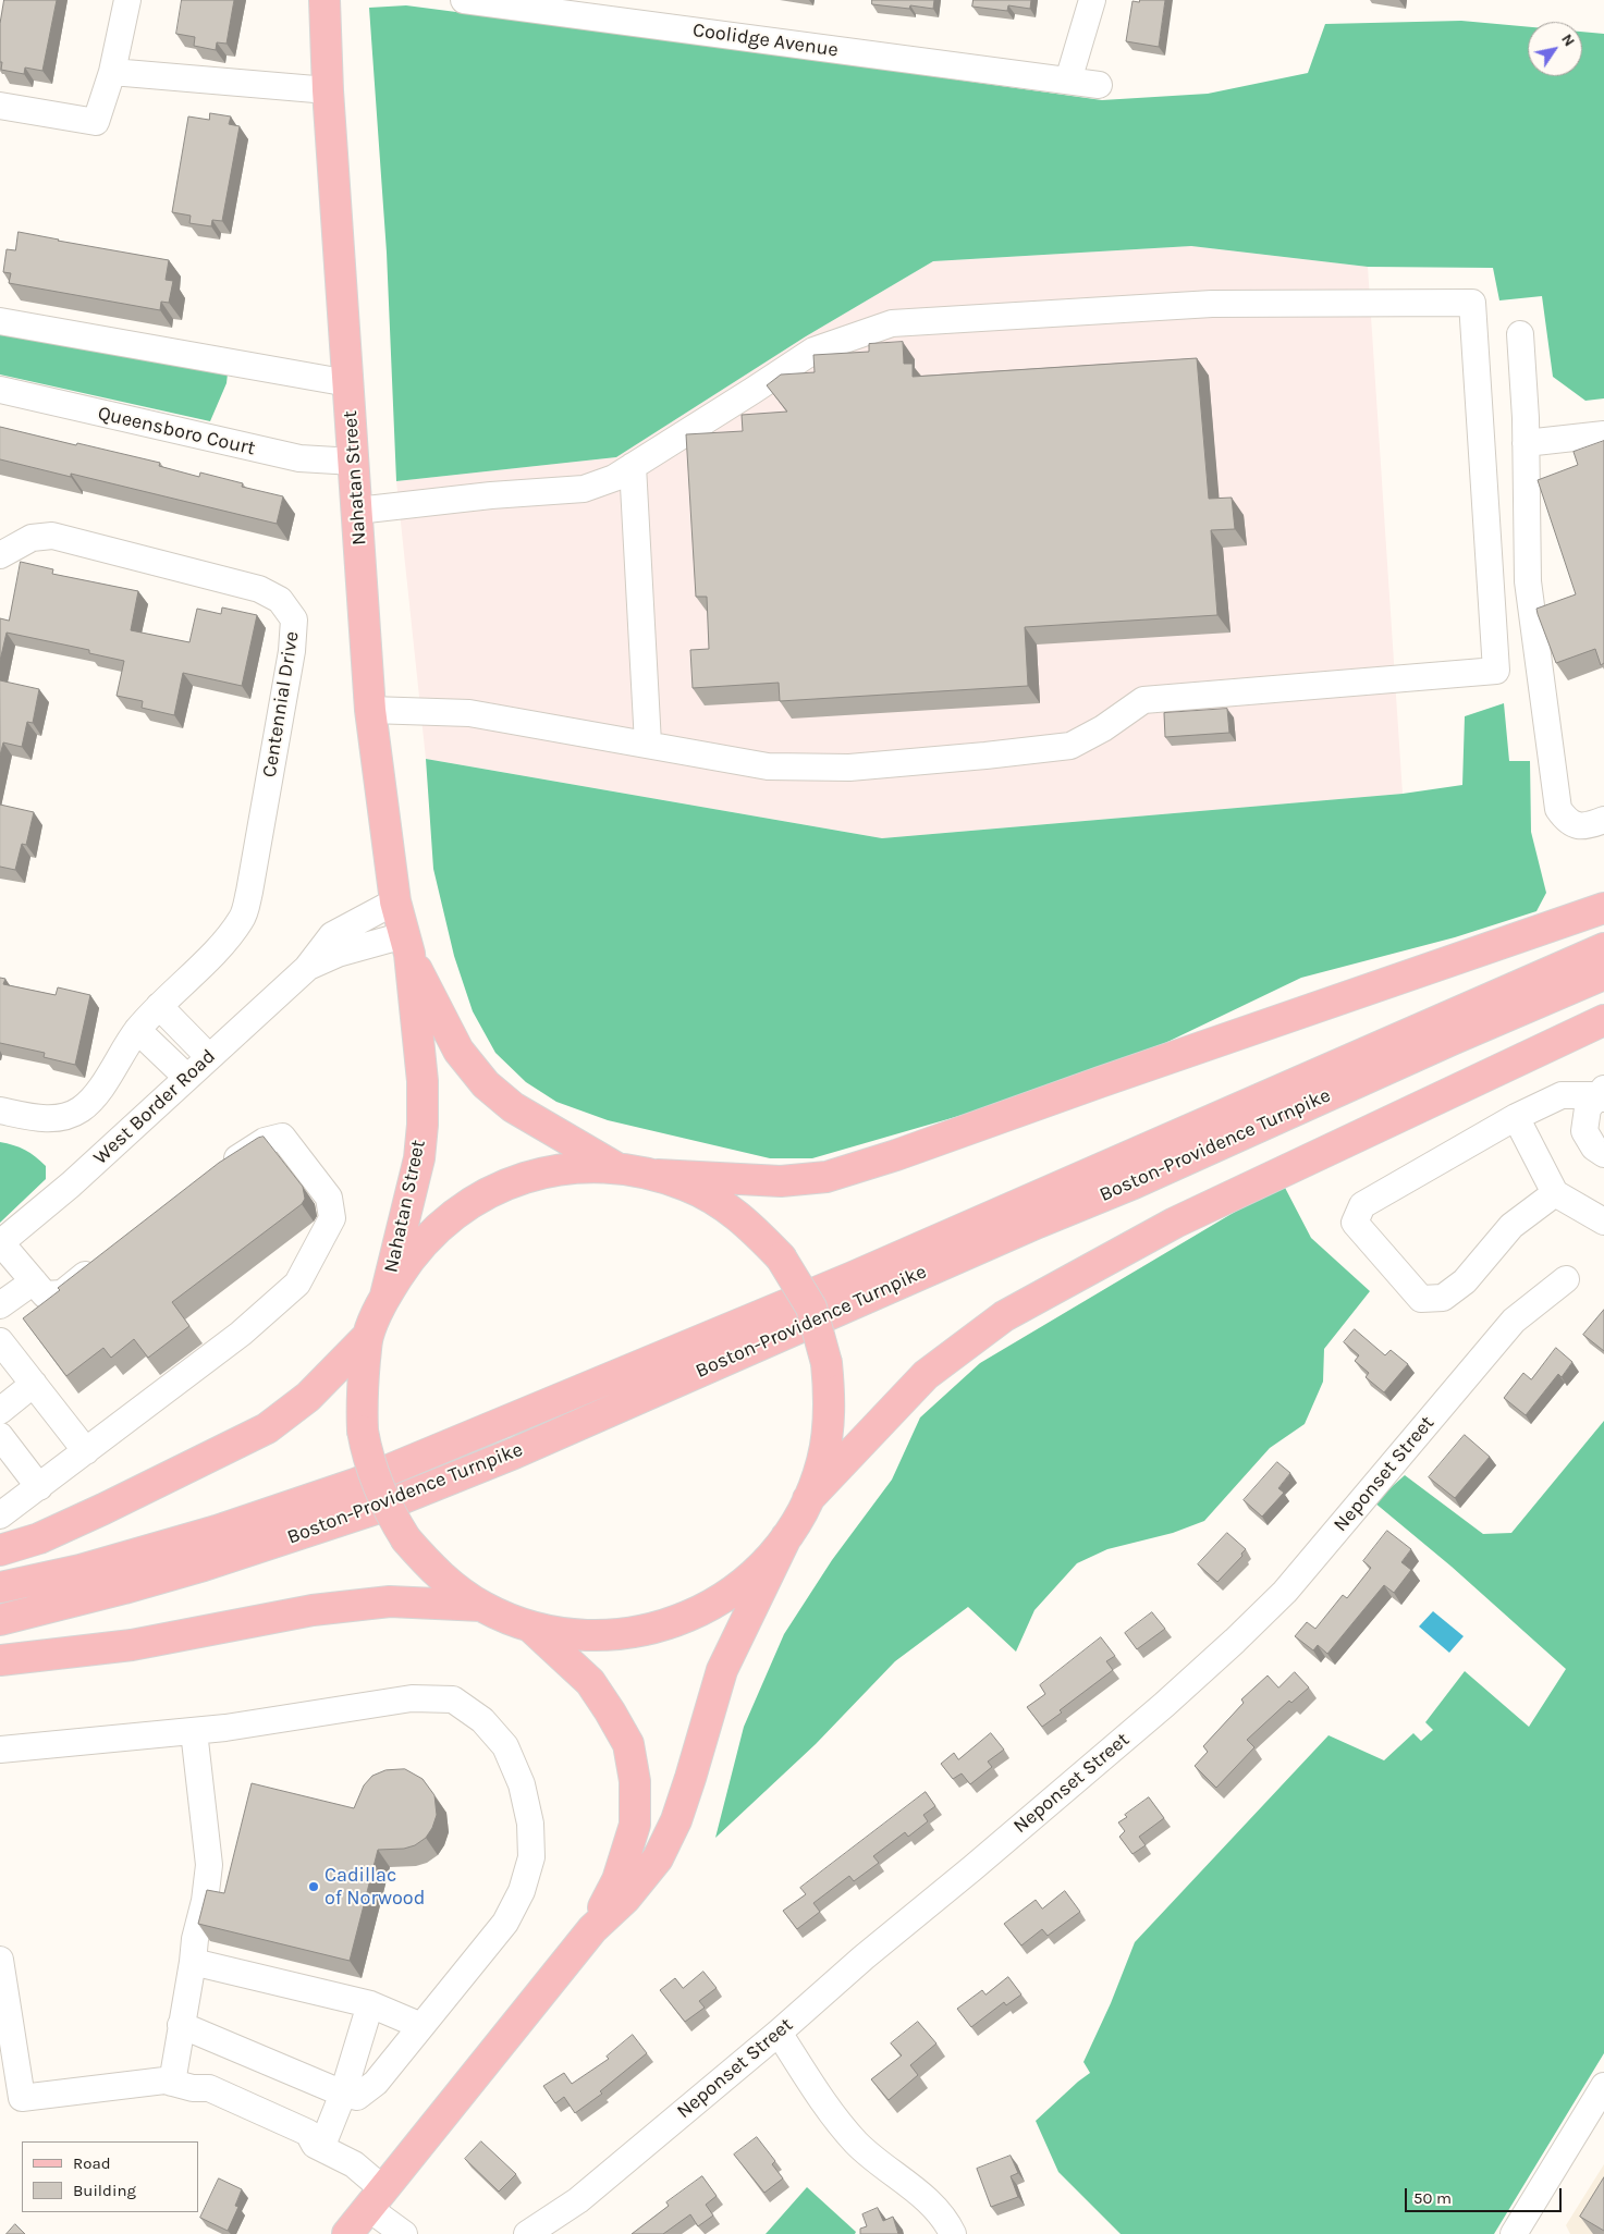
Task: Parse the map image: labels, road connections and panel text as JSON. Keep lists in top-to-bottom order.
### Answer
{
  "streets": {
    "main road": ["Nahatan Street", "Boston-Providence Turnpike"],
    "street": [
      "Coolidge Avenue",
      "Queensboro Court",
      "Centennial Drive",
      "West Border Road",
      "Neponset Street"
    ]
  },
  "crossings": [
    ["Queensboro Court", "Nahatan Street"]
  ],
  "places": ["Cadillac of Norwood"],
  "legend": ["Road", "Building"],
  "scale_bar": "50 m",
  "north": "top right"
}
